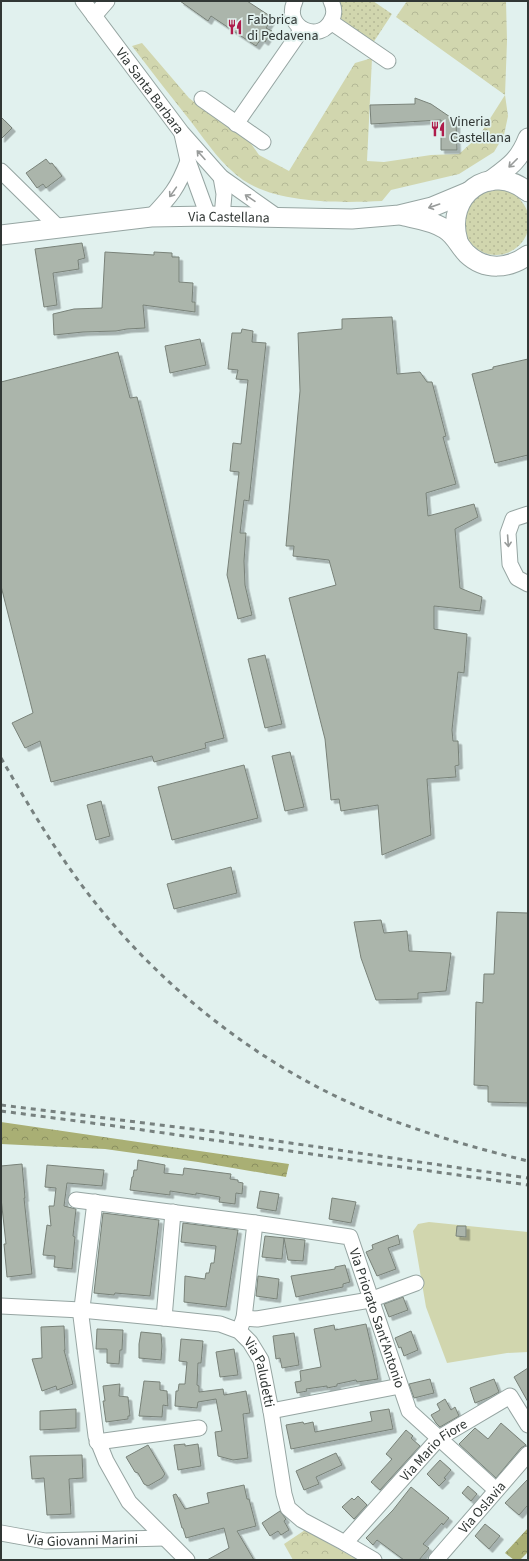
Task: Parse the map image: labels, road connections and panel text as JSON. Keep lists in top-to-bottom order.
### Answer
{
  "streets": {
    "main road": ["Via Castellana"],
    "street": [
      "Via Santa Barbara",
      "Via Priorato Sant'Antonio",
      "Via Paludetti",
      "Via Mario Fiore",
      "Via Oslavia",
      "Via Giovanni Marini"
    ]
  },
  "crossings": [
    ["Via Santa Barbara", "Via Castellana"],
    ["Via Priorato Sant'Antonio", "Via Mario Fiore"],
    ["Via Priorato Sant'Antonio", "Via Oslavia"],
    ["Via Paludetti", "Via Mario Fiore"]
  ],
  "places": {
    "restaurant": ["Fabbrica di Pedavena", "Vineria Castellana"]
  }
}
